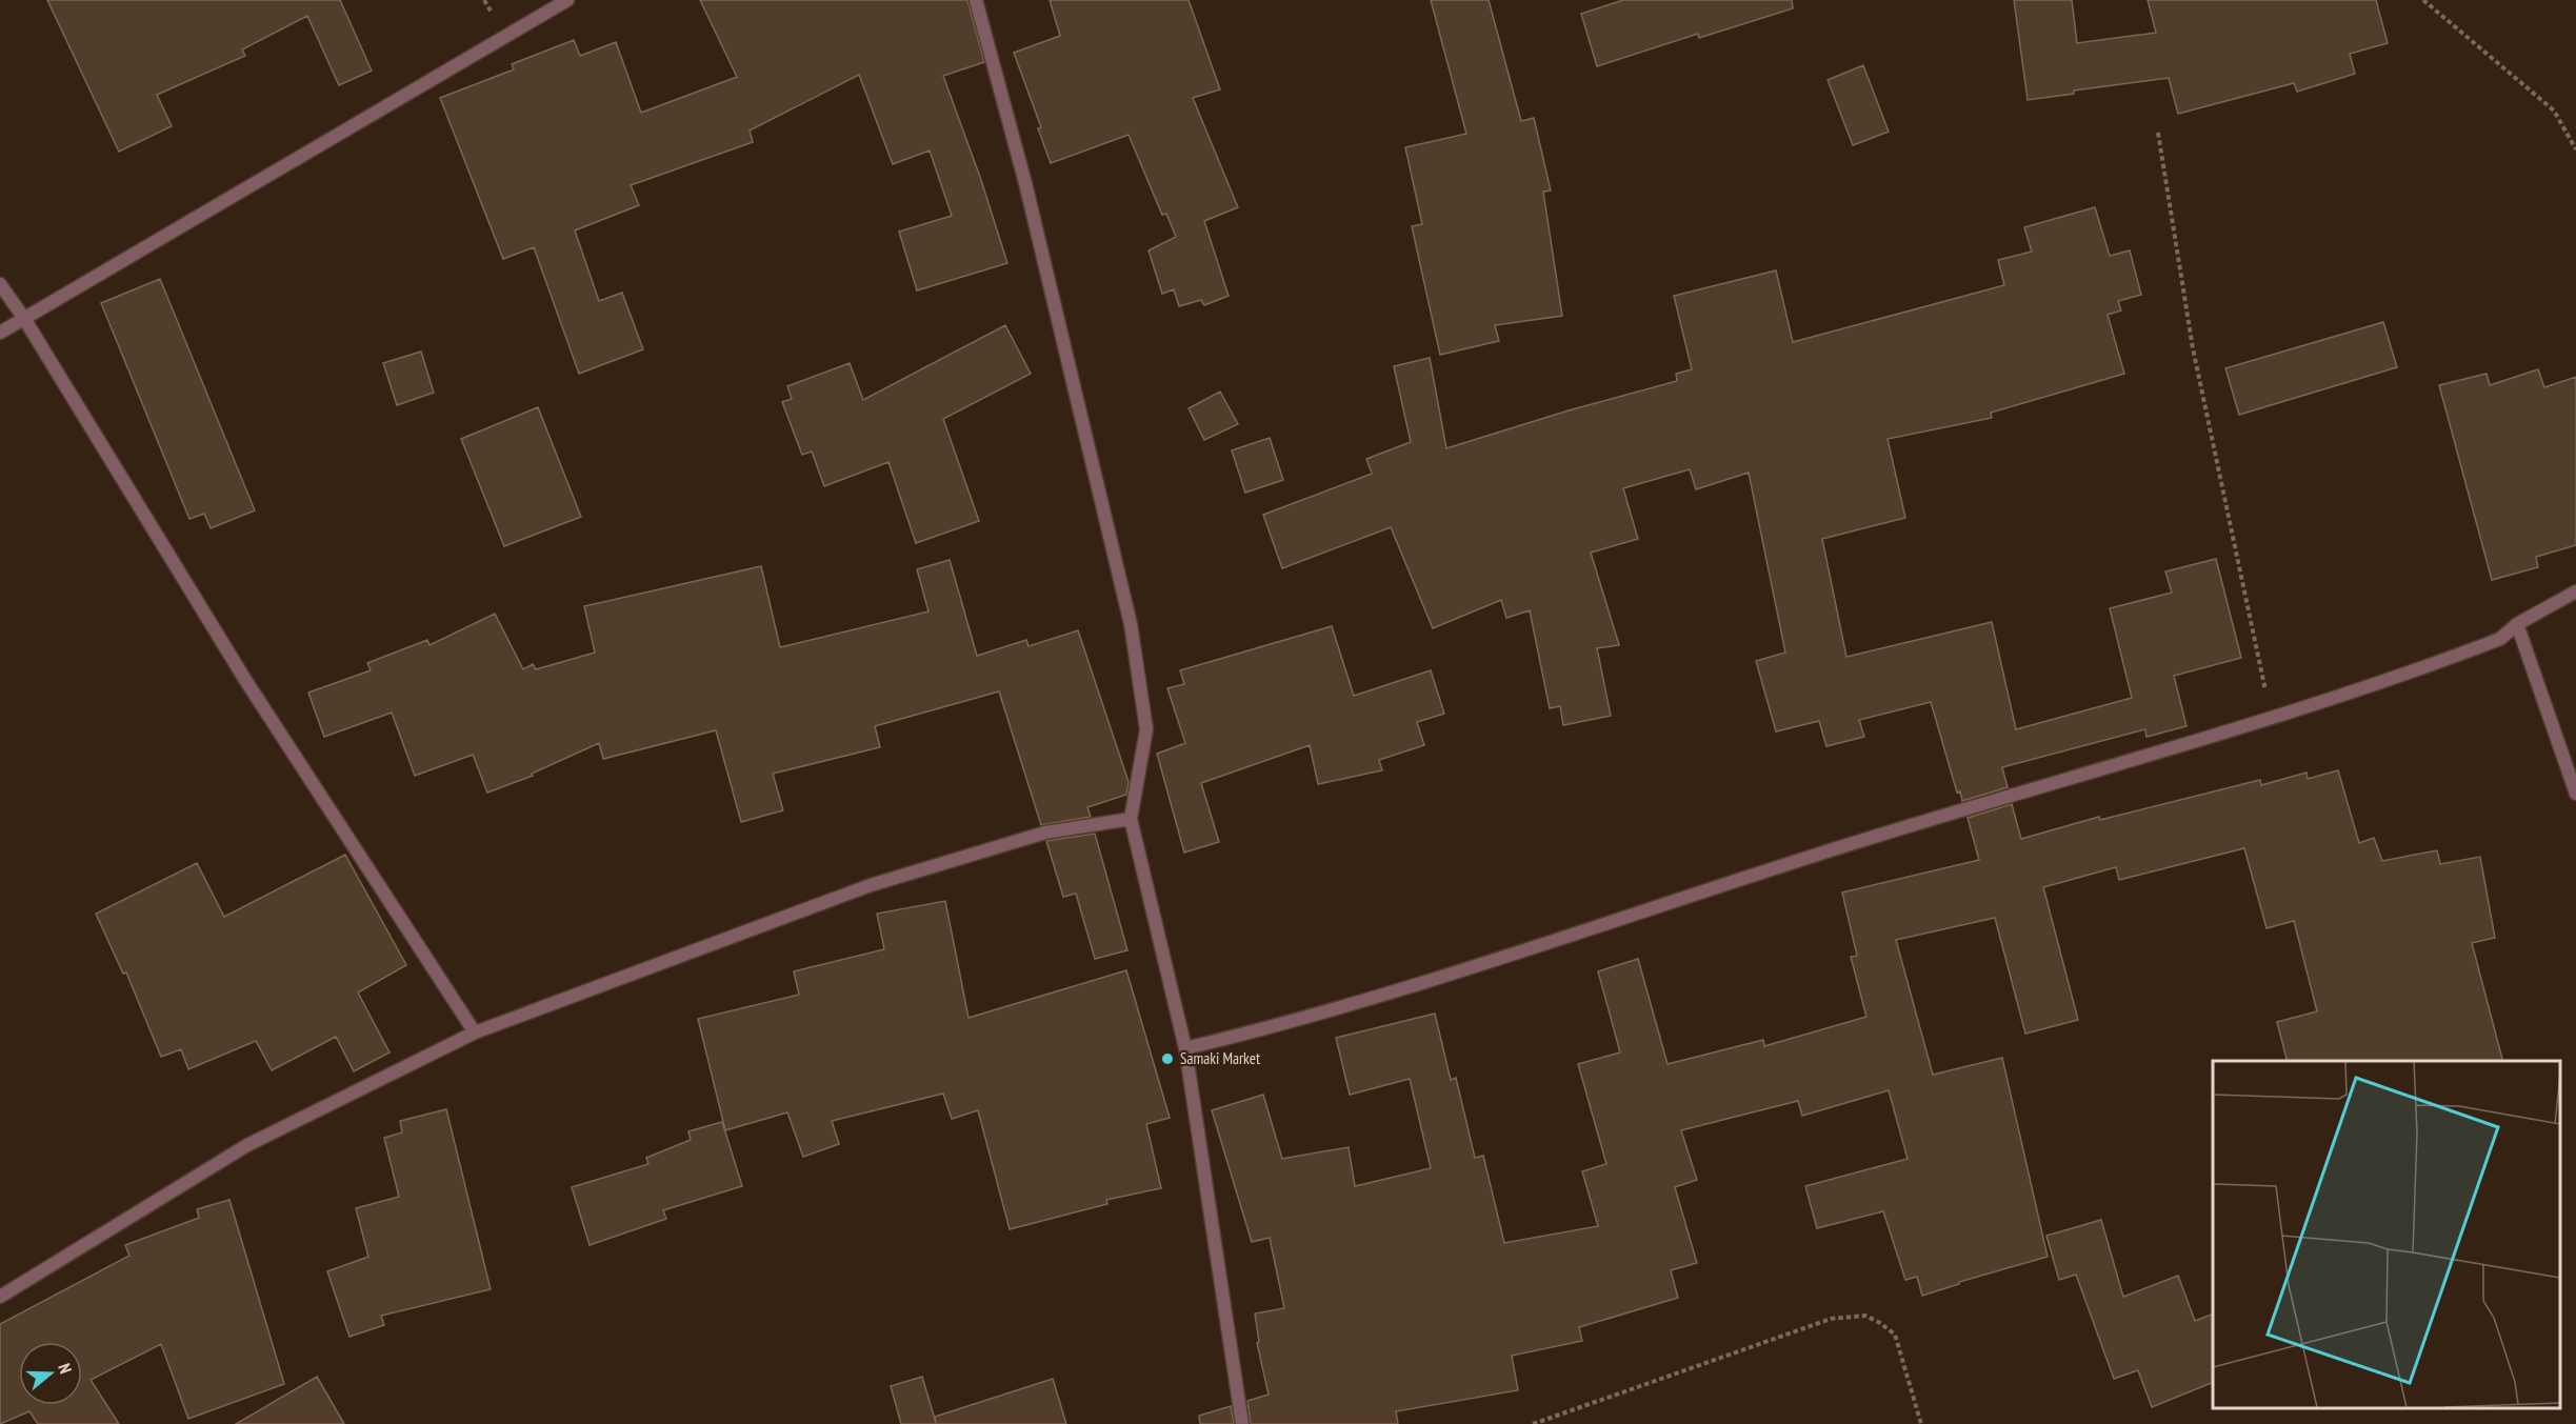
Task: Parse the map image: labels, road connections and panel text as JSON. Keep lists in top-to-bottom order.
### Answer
{
  "places": ["Samaki Market"],
  "north": "right"
}
